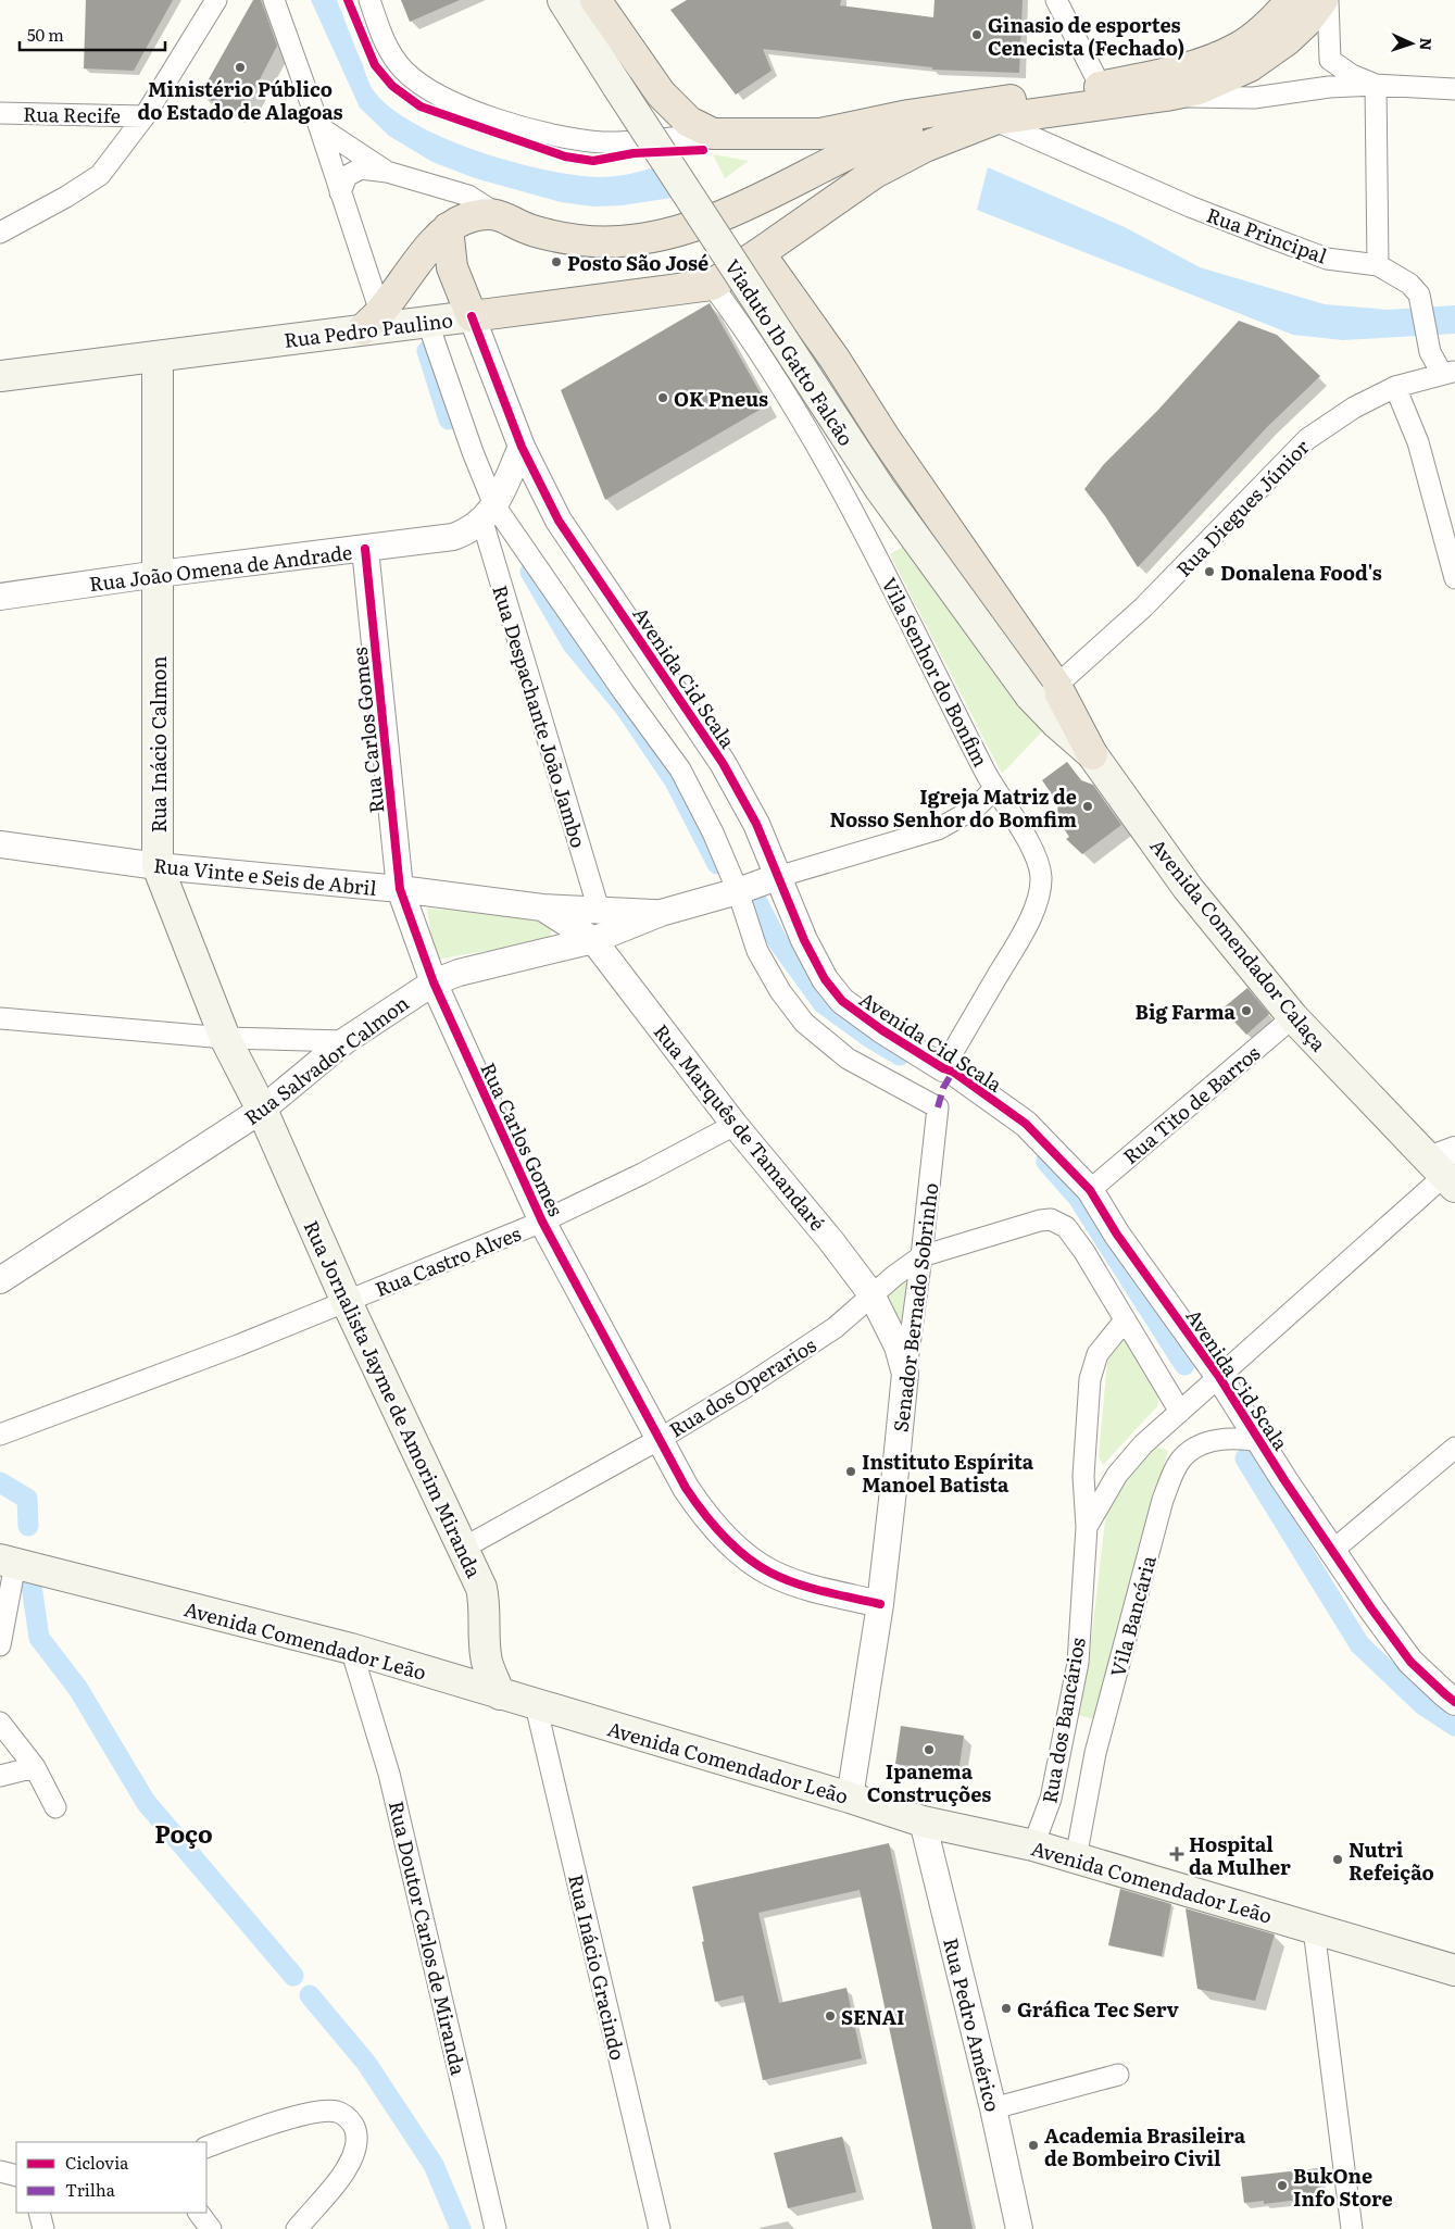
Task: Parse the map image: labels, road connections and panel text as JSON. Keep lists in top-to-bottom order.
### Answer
{
  "streets": {
    "highway": ["Rua Pedro Paulino"],
    "main road": [
      "Viaduto Ib Gatto Falcão",
      "Rua Inácio Calmon",
      "Avenida Comendador Calaça",
      "Rua Jornalista Jayme de Amorim Miranda",
      "Avenida Comendador Leão"
    ],
    "street": [
      "Rua Recife",
      "Rua Principal",
      "Rua Diegues Júnior",
      "Rua João Omena de Andrade",
      "Vila Senhor do Bonfim",
      "Avenida Cid Scala",
      "Rua Despachante João Jambo",
      "Rua Carlos Gomes",
      "Rua Vinte e Seis de Abril",
      "Rua Salvador Calmon",
      "Rua Tito de Barros",
      "Rua Marquês de Tamandaré",
      "Rua Castro Alves",
      "Senador Bernado Sobrinho",
      "Rua dos Operarios",
      "Vila Bancária",
      "Rua dos Bancários",
      "Rua Doutor Carlos de Miranda",
      "Rua Inácio Gracindo",
      "Rua Pedro Américo"
    ]
  },
  "crossings": [
    ["Rua Principal", "Rua Pedro Paulino"],
    ["Rua Pedro Paulino", "Vila Senhor do Bonfim"],
    ["Rua Pedro Paulino", "Avenida Cid Scala"],
    ["Rua Pedro Paulino", "Rua Inácio Calmon"],
    ["Viaduto Ib Gatto Falcão", "Rua Diegues Júnior"],
    ["Viaduto Ib Gatto Falcão", "Avenida Comendador Calaça"],
    ["Rua Diegues Júnior", "Avenida Comendador Calaça"],
    ["Rua João Omena de Andrade", "Rua Despachante João Jambo"],
    ["Rua João Omena de Andrade", "Rua Carlos Gomes"],
    ["Rua João Omena de Andrade", "Rua Inácio Calmon"],
    ["Vila Senhor do Bonfim", "Avenida Cid Scala"],
    ["Avenida Cid Scala", "Rua Salvador Calmon"],
    ["Avenida Cid Scala", "Rua Tito de Barros"],
    ["Avenida Cid Scala", "Vila Bancária"],
    ["Avenida Cid Scala", "Rua dos Bancários"],
    ["Rua Despachante João Jambo", "Rua Vinte e Seis de Abril"],
    ["Rua Carlos Gomes", "Rua Vinte e Seis de Abril"],
    ["Rua Carlos Gomes", "Rua Salvador Calmon"],
    ["Rua Carlos Gomes", "Rua Castro Alves"],
    ["Rua Carlos Gomes", "Senador Bernado Sobrinho"],
    ["Rua Carlos Gomes", "Rua dos Operarios"],
    ["Rua Inácio Calmon", "Rua Vinte e Seis de Abril"],
    ["Rua Inácio Calmon", "Rua Salvador Calmon"],
    ["Rua Inácio Calmon", "Rua Jornalista Jayme de Amorim Miranda"],
    ["Rua Vinte e Seis de Abril", "Rua Salvador Calmon"],
    ["Rua Vinte e Seis de Abril", "Rua Marquês de Tamandaré"],
    ["Avenida Comendador Calaça", "Rua Tito de Barros"],
    ["Avenida Comendador Calaça", "Rua dos Bancários"],
    ["Rua Salvador Calmon", "Rua Marquês de Tamandaré"],
    ["Rua Salvador Calmon", "Senador Bernado Sobrinho"],
    ["Rua Salvador Calmon", "Rua Jornalista Jayme de Amorim Miranda"],
    ["Rua Marquês de Tamandaré", "Rua Castro Alves"],
    ["Rua Marquês de Tamandaré", "Senador Bernado Sobrinho"],
    ["Rua Marquês de Tamandaré", "Rua dos Operarios"],
    ["Rua Castro Alves", "Rua Jornalista Jayme de Amorim Miranda"],
    ["Senador Bernado Sobrinho", "Avenida Comendador Leão"],
    ["Rua dos Operarios", "Rua Jornalista Jayme de Amorim Miranda"],
    ["Rua Jornalista Jayme de Amorim Miranda", "Avenida Comendador Leão"],
    ["Vila Bancária", "Avenida Comendador Leão"],
    ["Avenida Comendador Leão", "Rua dos Bancários"],
    ["Avenida Comendador Leão", "Rua Doutor Carlos de Miranda"],
    ["Avenida Comendador Leão", "Rua Inácio Gracindo"],
    ["Avenida Comendador Leão", "Rua Pedro Américo"]
  ],
  "districts": ["Poço"],
  "places": {
    "other": [
      "Ginasio de esportes Cenecista (Fechado)",
      "Ministério Público do Estado de Alagoas",
      "Posto São José",
      "OK Pneus",
      "Donalena Food's",
      "Igreja Matriz de Nosso Senhor do Bomfim",
      "Big Farma",
      "Instituto Espírita Manoel Batista",
      "Ipanema Construções",
      "Nutri Refeição",
      "Gráfica Tec Serv",
      "SENAI",
      "Academia Brasileira de Bombeiro Civil",
      "BukOne Info Store"
    ],
    "health": ["Hospital da Mulher"]
  },
  "legend": ["Ciclovia", "Trilha"],
  "scale_bar": "50 m",
  "north": "right"
}
